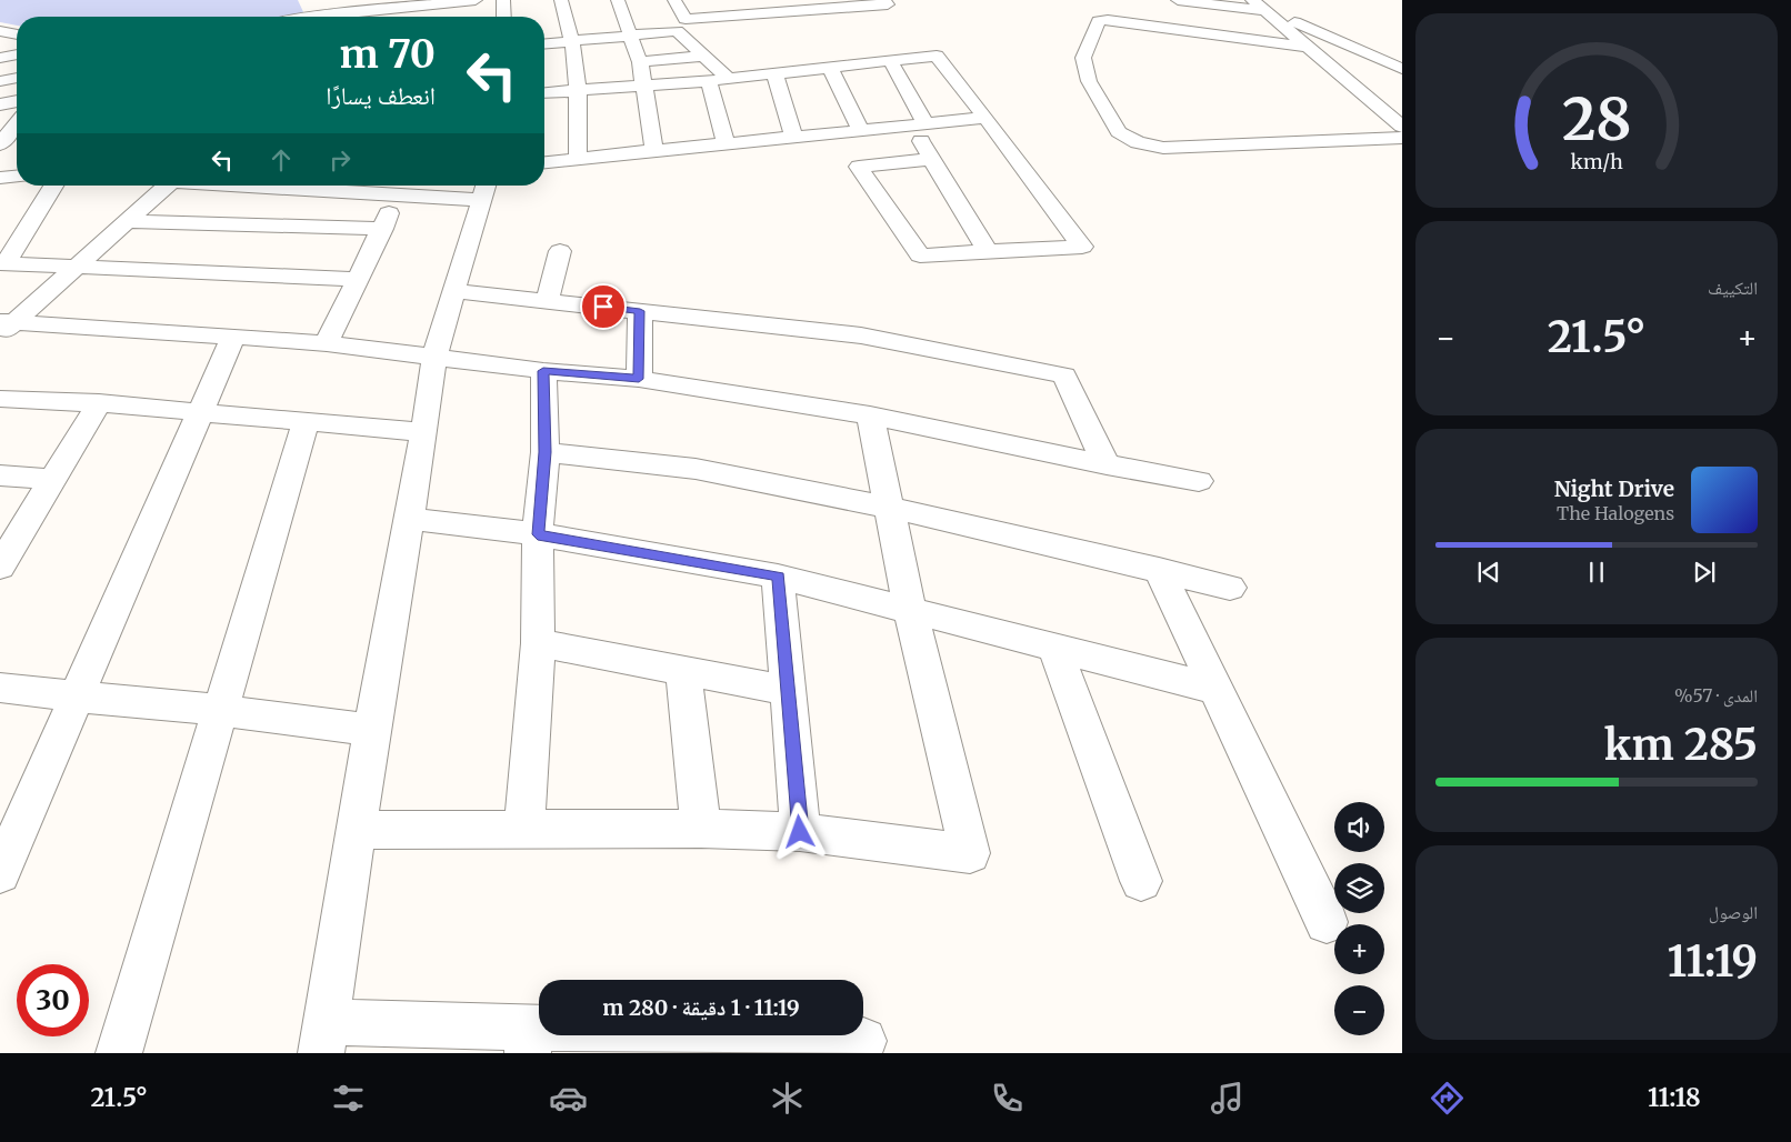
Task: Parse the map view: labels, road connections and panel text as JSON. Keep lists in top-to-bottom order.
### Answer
{
  "page": {
    "turn": ["70 m", "انعطف يسارًا"],
    "tile": [
      "التكييف",
      ["المدى · 57%", "285 km"],
      ["الوصول", "11:19"]
    ],
    "heat": ["−", "21.5°", "+"],
    "song": ["Night Drive", "The Halogens"],
    "map_buttons": ["+", "−"],
    "limit": "30",
    "trip": "11:19 · 1 دقيقة · 280 m",
    "tabs": ["11:18", "21.5°"],
    "gauge": ["28", "km/h"]
  }
}
